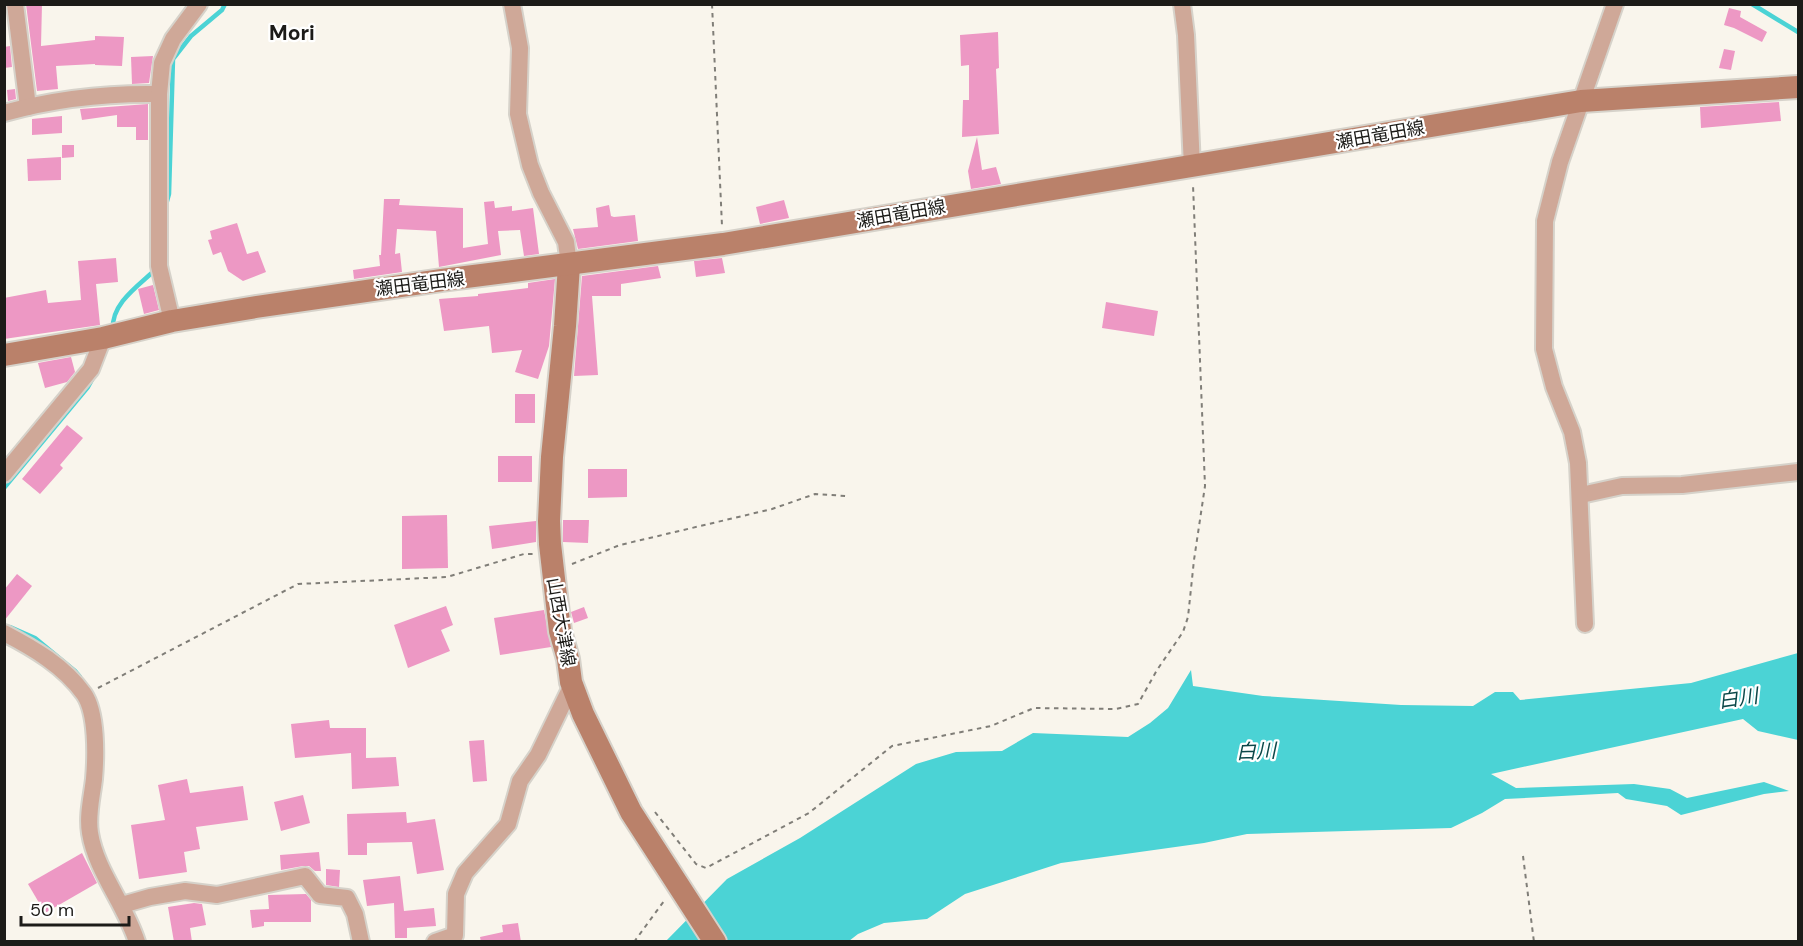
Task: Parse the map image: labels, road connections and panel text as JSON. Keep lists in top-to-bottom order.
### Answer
{
  "streets": {
    "main road": ["瀬田竜田線", "山西大津線"]
  },
  "crossings": [
    ["瀬田竜田線", "山西大津線"]
  ],
  "districts": ["Mori"],
  "water": ["白川"],
  "scale_bar": "50 m"
}
